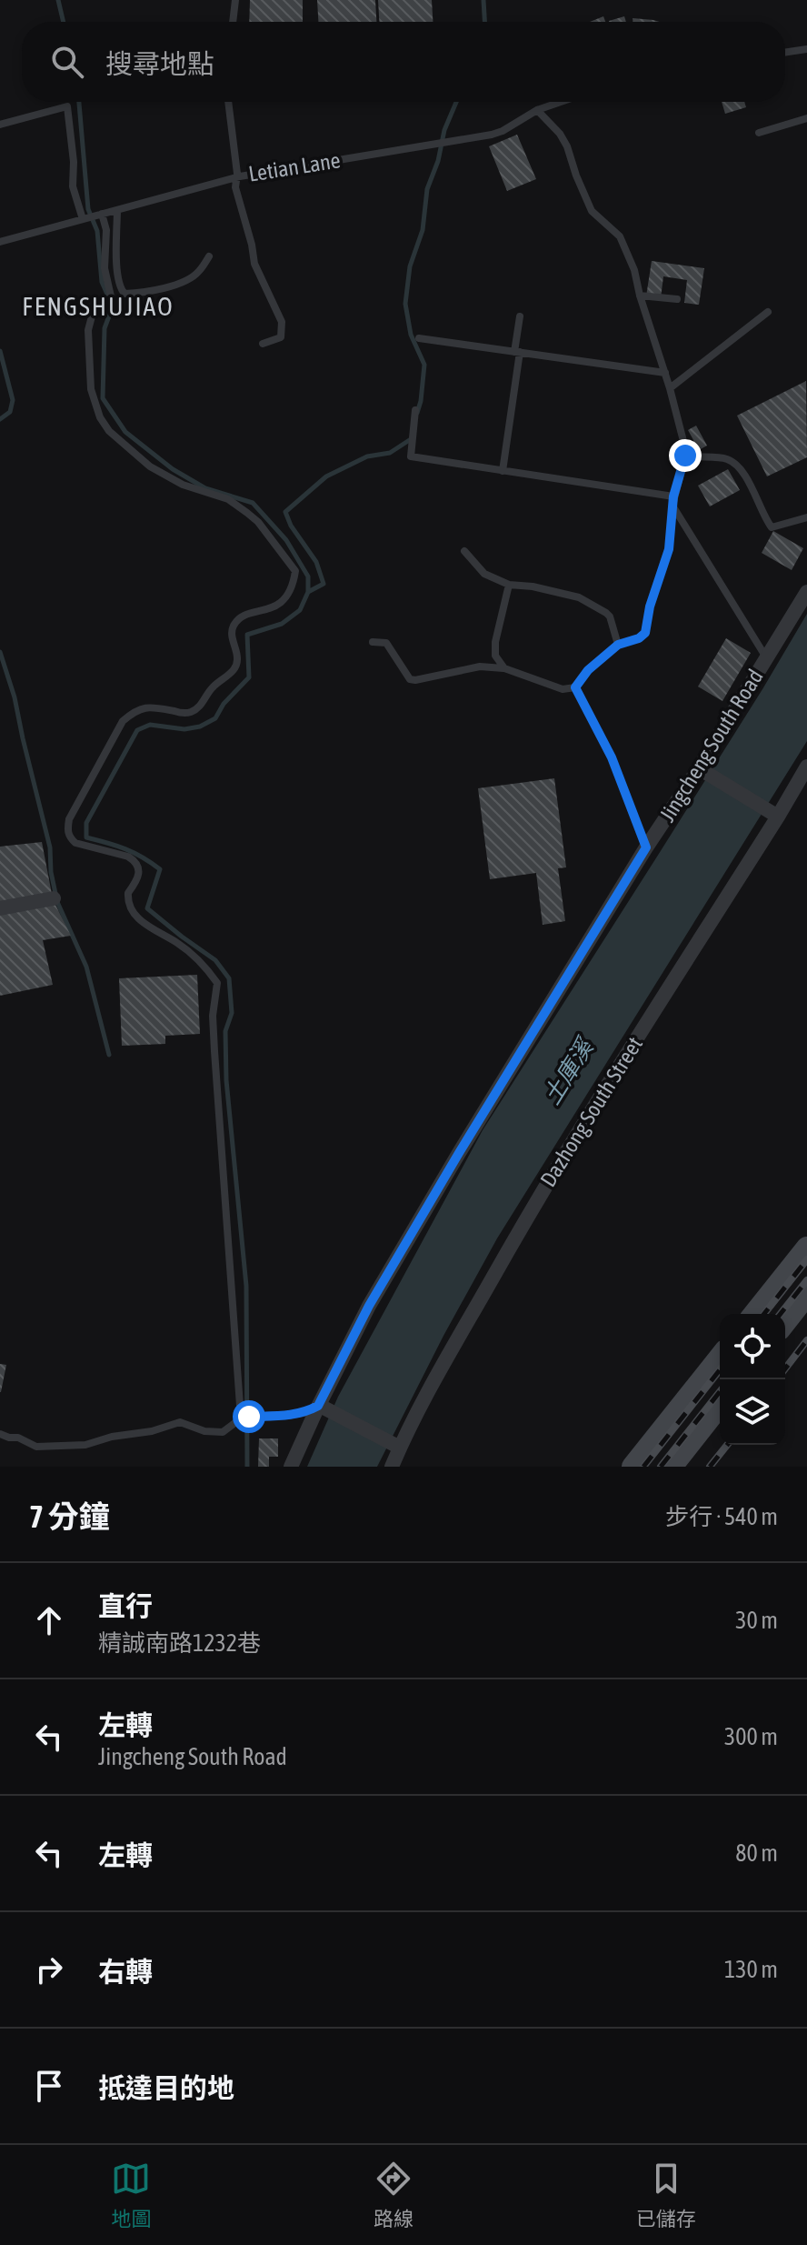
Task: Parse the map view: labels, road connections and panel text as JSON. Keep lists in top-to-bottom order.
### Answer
{
  "streets": {
    "street": ["Jingcheng South Road", "Dazhong South Street"],
    "lane": ["Letian Lane"]
  },
  "districts": ["FENGSHUJIAO"],
  "water": ["土庫溪"],
  "page": {
    "search": "搜尋地點",
    "heading": ["7 分鐘", "步行 · 540 m"],
    "list": [
      ["直行", "精誠南路1232巷", "30 m"],
      ["左轉", "Jingcheng South Road", "300 m"],
      ["左轉", "80 m"],
      ["右轉", "130 m"],
      "抵達目的地"
    ],
    "nav": ["地圖", "路線", "已儲存"]
  }
}
